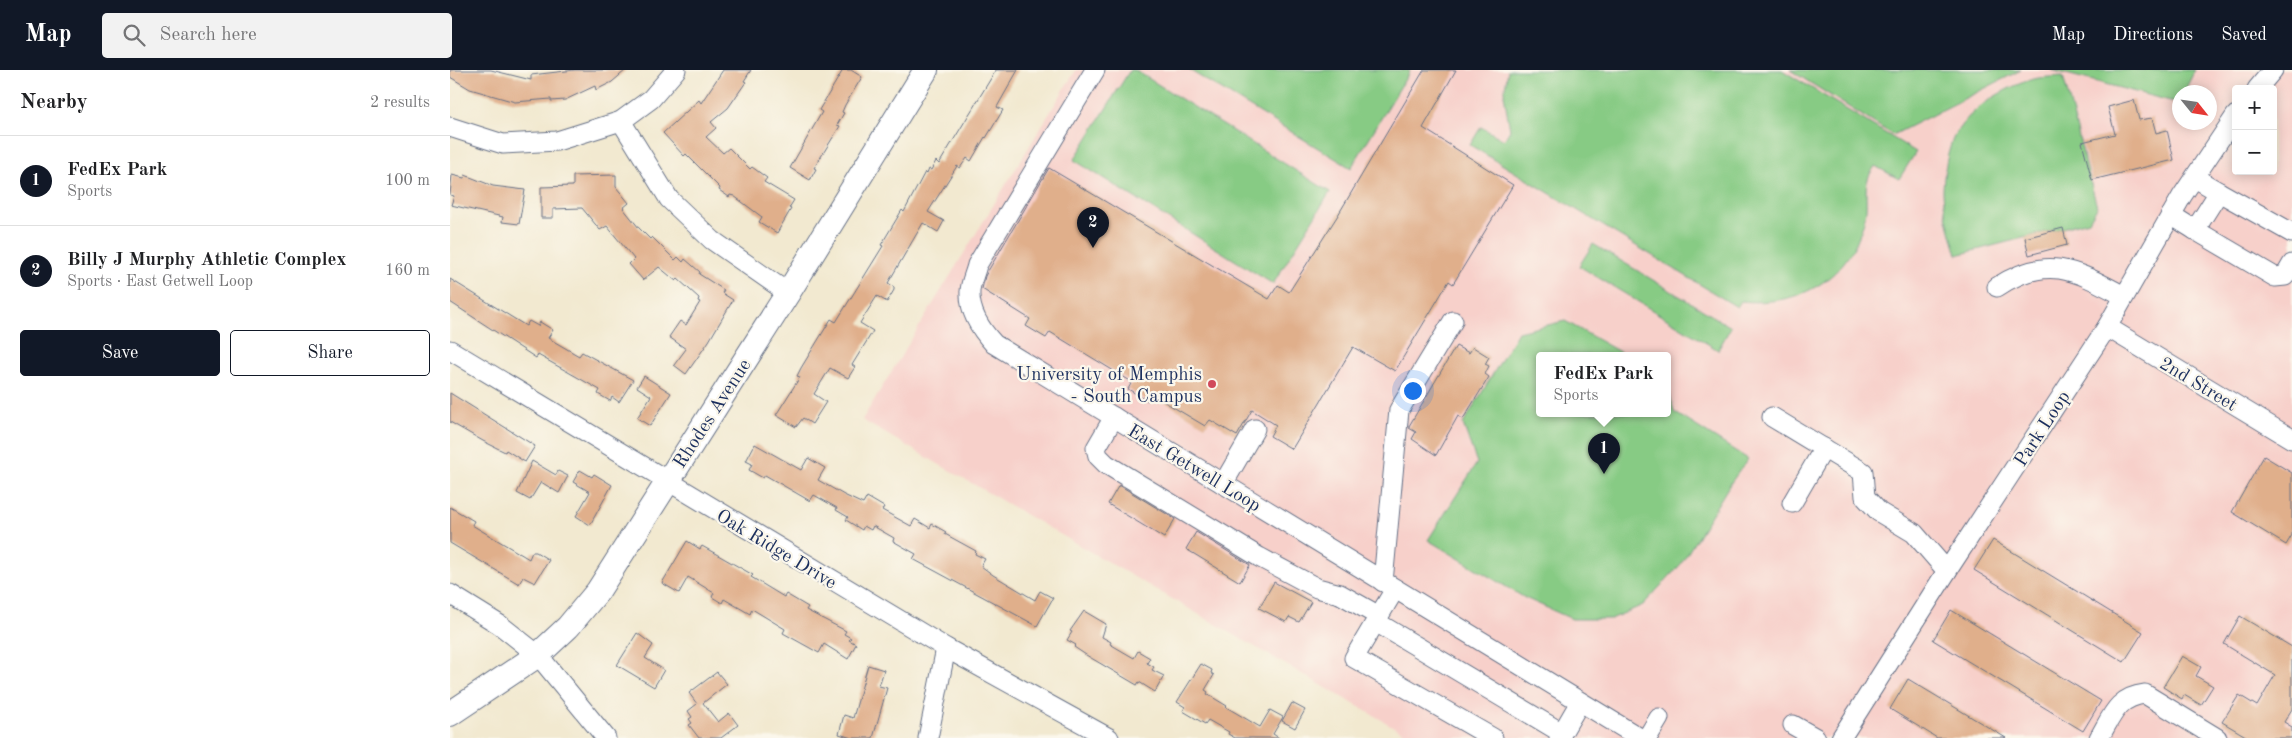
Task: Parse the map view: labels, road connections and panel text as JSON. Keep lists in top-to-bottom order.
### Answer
{
  "streets": {
    "main road": ["Rhodes Avenue"],
    "street": [
      "2nd Street",
      "Park Loop",
      "East Getwell Loop",
      "Oak Ridge Drive"
    ]
  },
  "crossings": [
    ["2nd Street", "Park Loop"],
    ["Rhodes Avenue", "Oak Ridge Drive"]
  ],
  "places": ["University of Memphis - South Campus"],
  "north": "bottom right",
  "page": {
    "header": "Map",
    "search": "Search here",
    "nav": ["Map", "Directions", "Saved"],
    "heading": ["Nearby", "2 results"],
    "map_buttons": ["+", "−"],
    "list": [
      {
        "mark": "1",
        "name": "FedEx Park",
        "note": "Sports",
        "value": "100 m"
      },
      {
        "mark": "2",
        "name": "Billy J Murphy Athletic Complex",
        "note": "Sports · East Getwell Loop",
        "value": "160 m"
      }
    ],
    "pins": ["2", "1"],
    "buttons": ["Save", "Share"],
    "popup": ["FedEx Park", "Sports"]
  }
}
